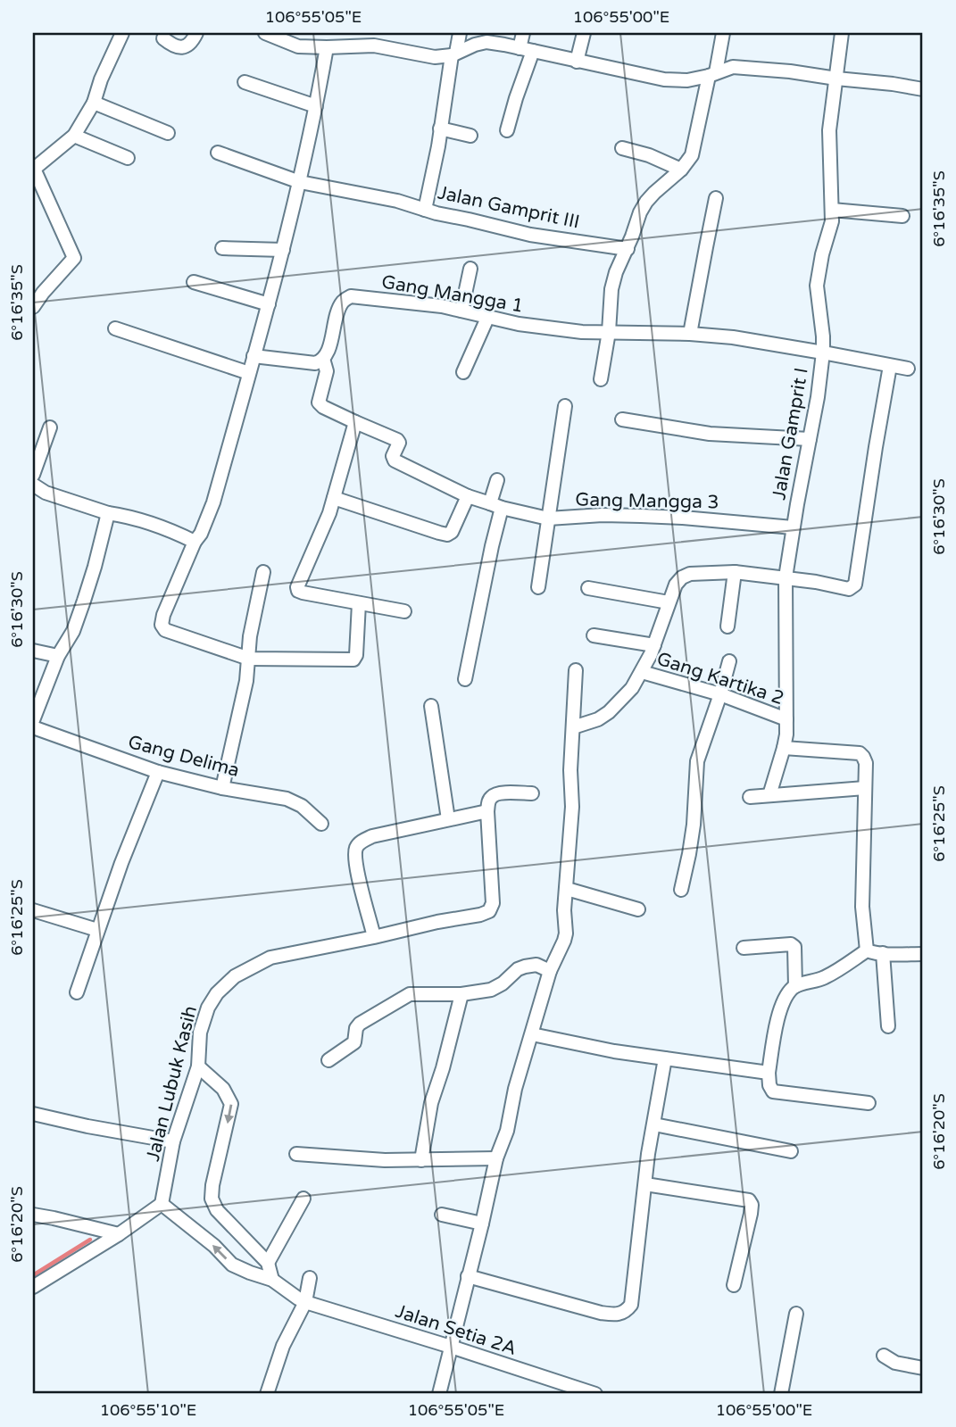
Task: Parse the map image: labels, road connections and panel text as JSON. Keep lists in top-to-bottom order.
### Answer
{
  "streets": {
    "street": [
      "Jalan Gamprit III",
      "Gang Mangga 1",
      "Jalan Gamprit I",
      "Gang Mangga 3",
      "Gang Kartika 2",
      "Gang Delima",
      "Jalan Lubuk Kasih",
      "Jalan Setia 2A"
    ]
  },
  "crossings": [
    ["Gang Mangga 1", "Jalan Gamprit I"],
    ["Jalan Gamprit I", "Gang Mangga 3"],
    ["Jalan Gamprit I", "Gang Kartika 2"],
    ["Jalan Lubuk Kasih", "Jalan Setia 2A"]
  ],
  "coordinates": [
    "106°55'05\"E",
    "106°55'00\"E",
    "6°16'35\"S",
    "6°16'30\"S",
    "6°16'25\"S",
    "6°16'20\"S",
    "106°55'10\"E"
  ]
}
